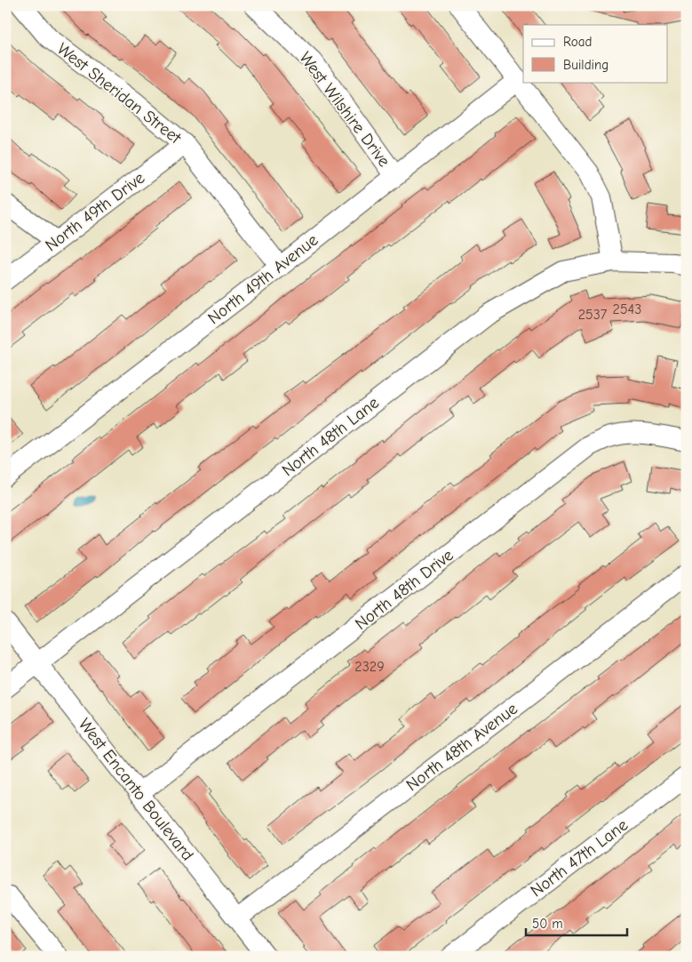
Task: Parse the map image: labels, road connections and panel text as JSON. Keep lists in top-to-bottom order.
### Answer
{
  "streets": {
    "street": [
      "West Sheridan Street",
      "West Wilshire Drive",
      "North 49th Drive",
      "North 49th Avenue",
      "North 48th Lane",
      "North 48th Drive",
      "North 48th Avenue",
      "West Encanto Boulevard",
      "North 47th Lane"
    ]
  },
  "crossings": [
    ["West Sheridan Street", "North 49th Drive"],
    ["West Sheridan Street", "North 49th Avenue"],
    ["West Wilshire Drive", "North 49th Avenue"],
    ["North 48th Lane", "West Encanto Boulevard"],
    ["North 48th Drive", "West Encanto Boulevard"],
    ["North 48th Avenue", "West Encanto Boulevard"]
  ],
  "house_numbers": ["2543", "2537", "2329"],
  "legend": ["Road", "Building"],
  "scale_bar": "50 m"
}
